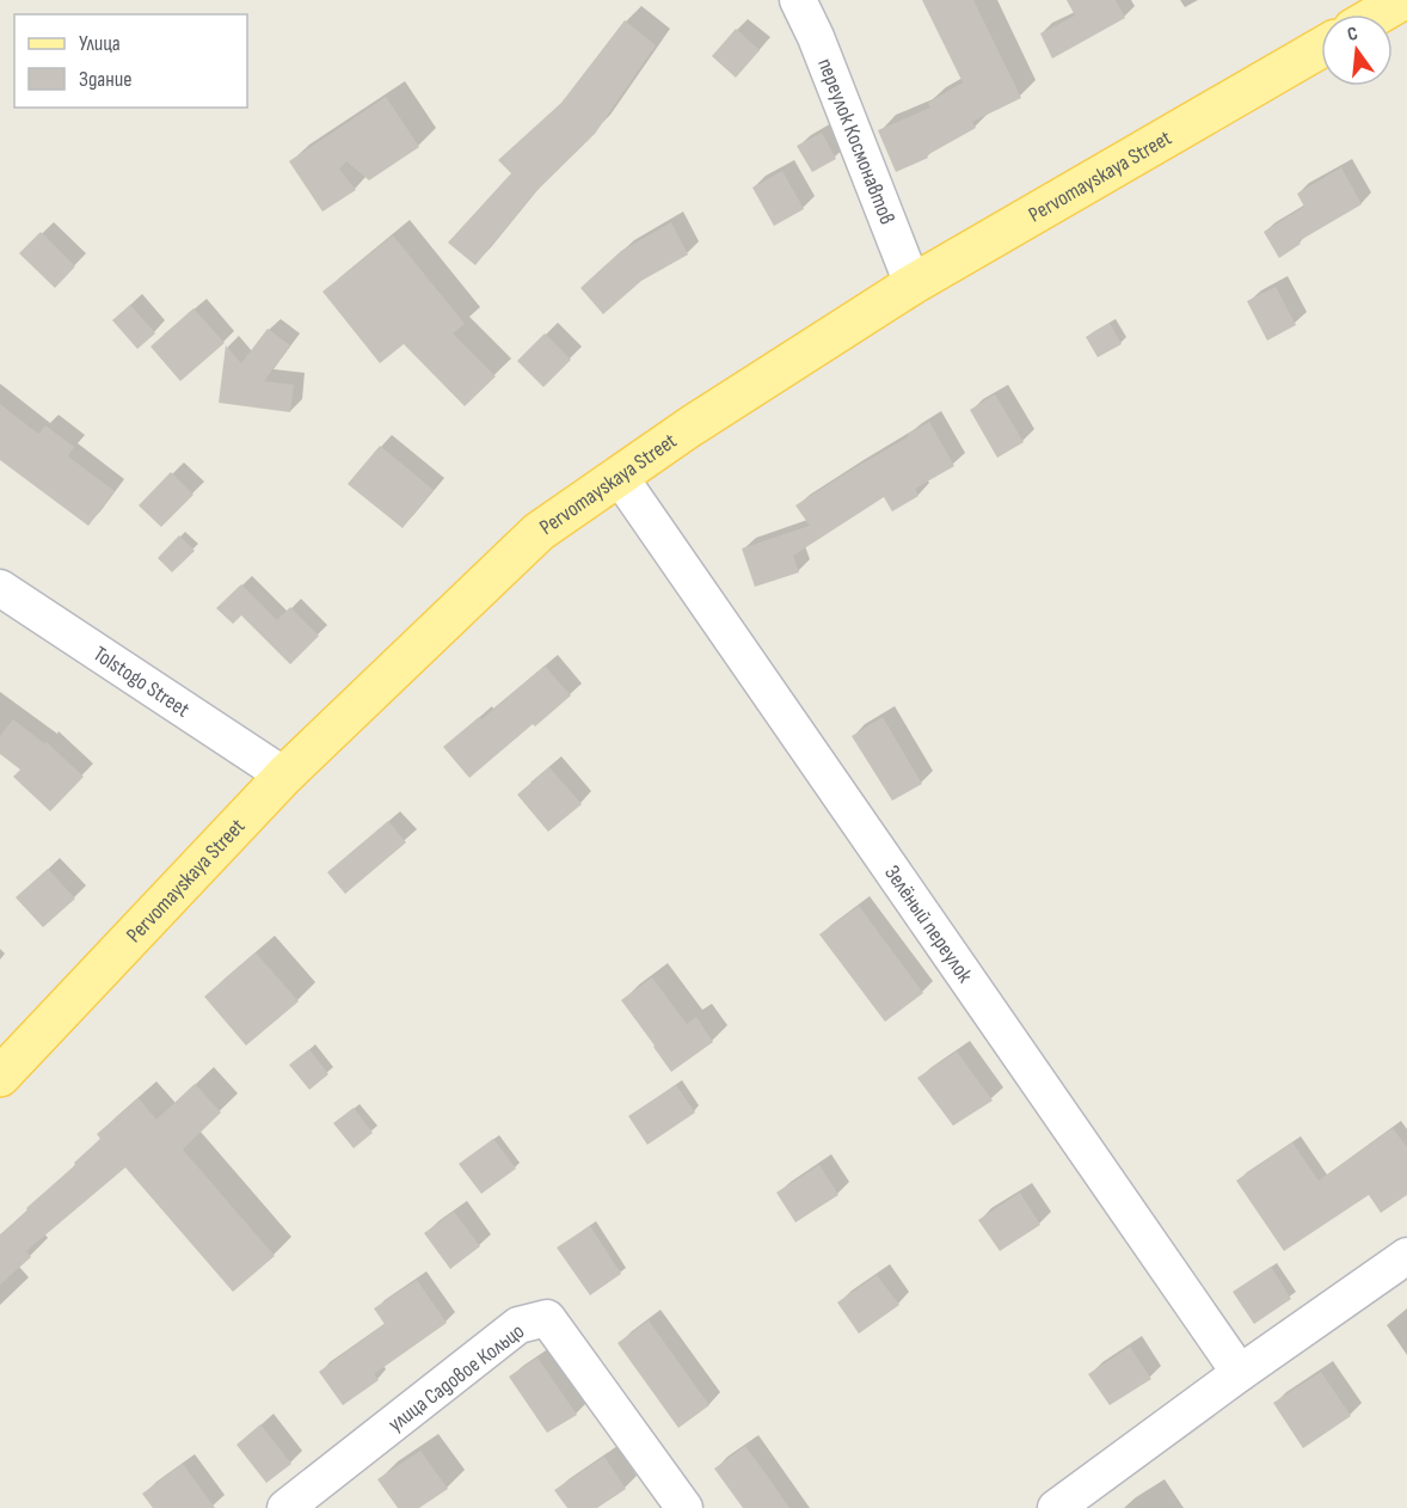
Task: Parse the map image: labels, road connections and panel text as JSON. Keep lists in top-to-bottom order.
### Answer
{
  "streets": {
    "main road": ["Pervomayskaya Street"],
    "street": [
      "переулок Космонавтов",
      "Tolstogo Street",
      "Зелёный переулок",
      "улица Садовое Кольцо"
    ]
  },
  "crossings": [
    ["переулок Космонавтов", "Pervomayskaya Street"],
    ["Pervomayskaya Street", "Tolstogo Street"],
    ["Pervomayskaya Street", "Зелёный переулок"]
  ],
  "legend": ["Улица", "Здание"],
  "north": "top"
}
